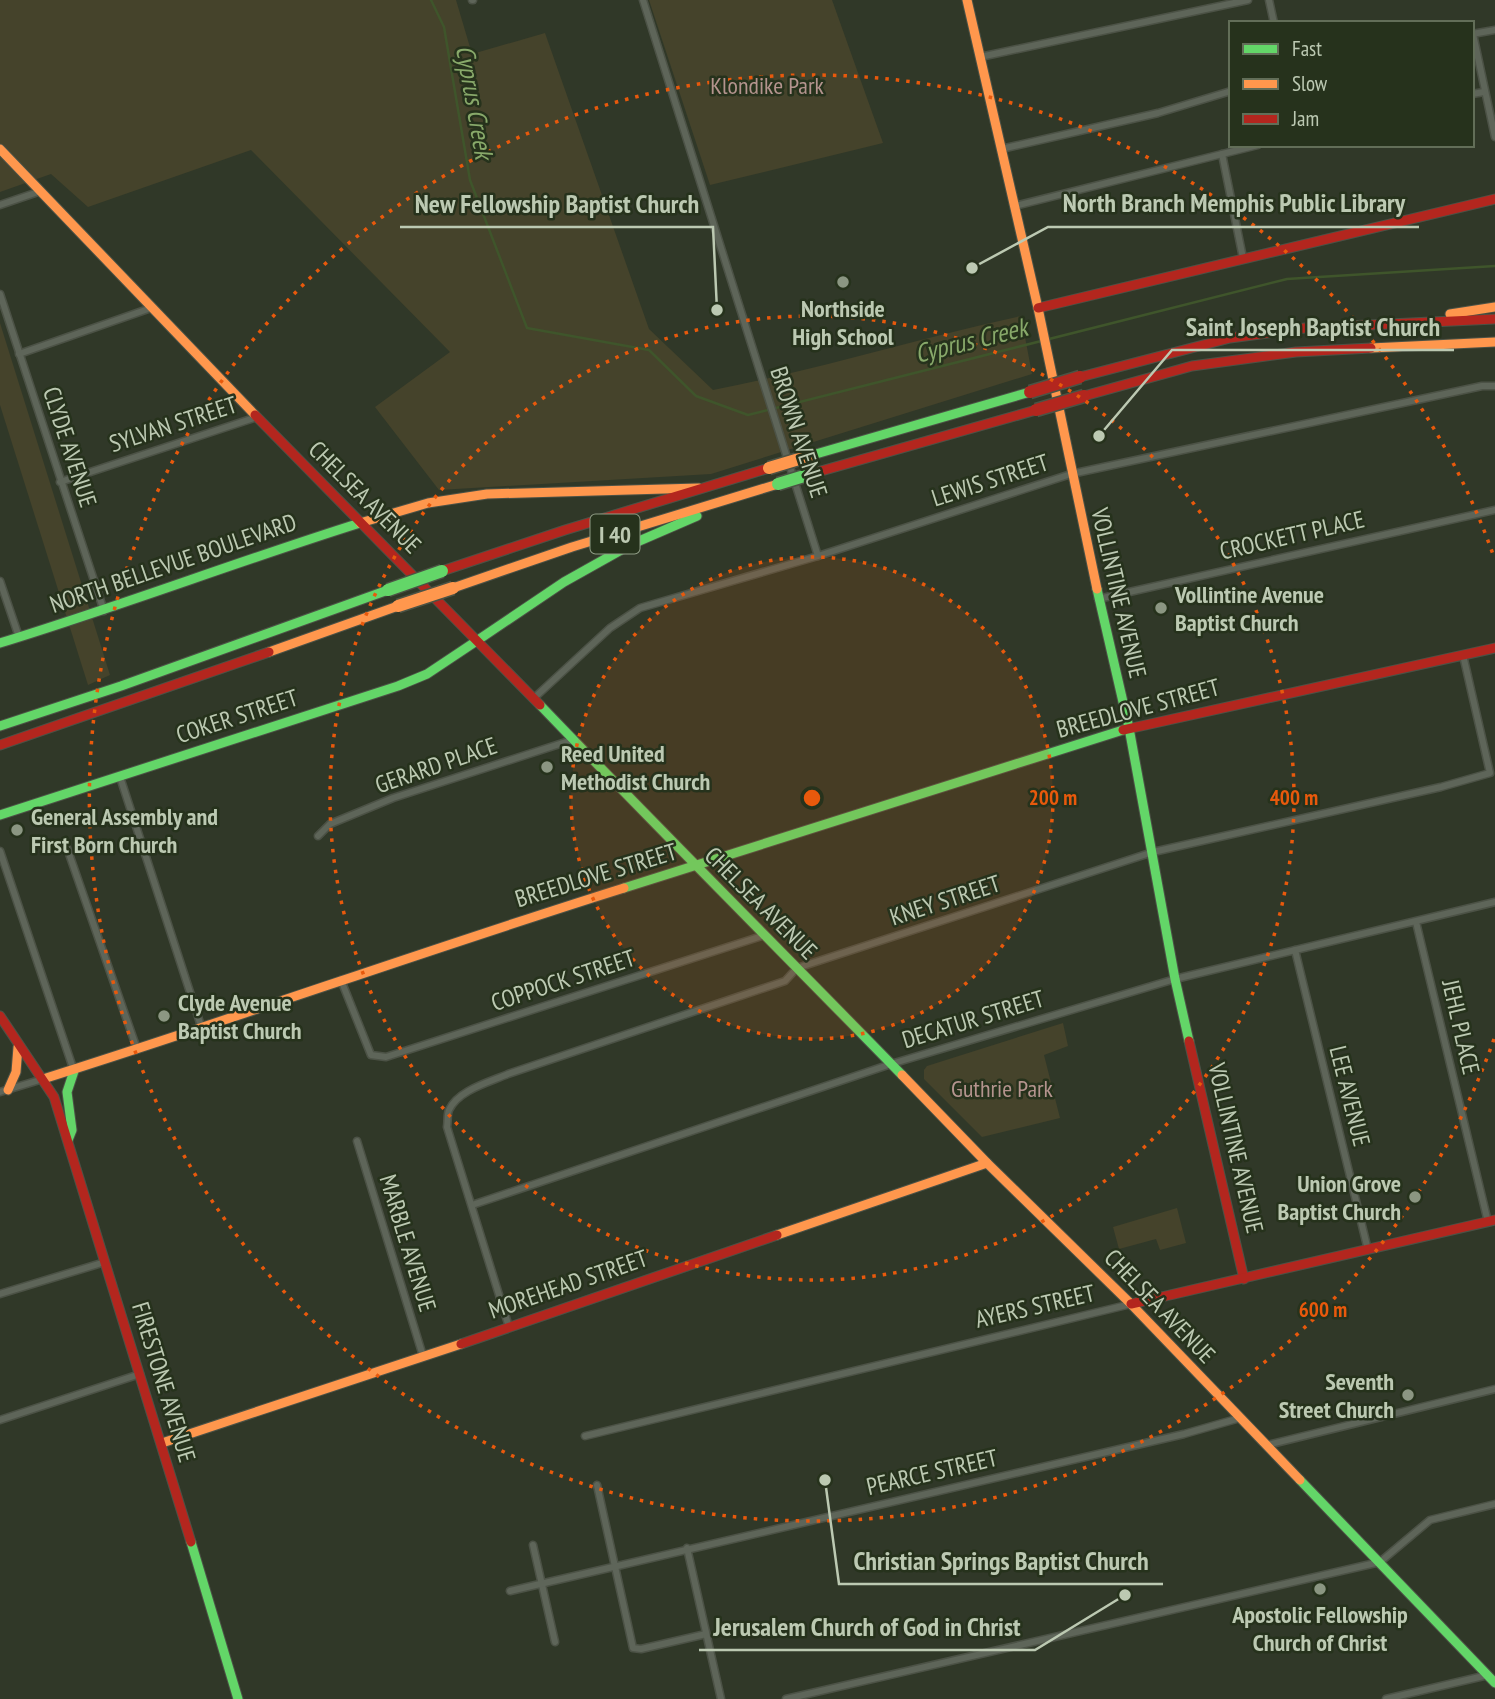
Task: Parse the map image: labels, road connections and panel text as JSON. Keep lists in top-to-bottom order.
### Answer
{
  "streets": {
    "main road": [
      "CHELSEA AVENUE",
      "I 40",
      "NORTH BELLEVUE BOULEVARD",
      "VOLLINTINE AVENUE",
      "BREEDLOVE STREET",
      "COKER STREET",
      "MOREHEAD STREET",
      "AYERS STREET",
      "FIRESTONE AVENUE"
    ],
    "street": [
      "SYLVAN STREET",
      "BROWN AVENUE",
      "CLYDE AVENUE",
      "LEWIS STREET",
      "CROCKETT PLACE",
      "GERARD PLACE",
      "KNEY STREET",
      "COPPOCK STREET",
      "DECATUR STREET",
      "JEHL PLACE",
      "LEE AVENUE",
      "MARBLE AVENUE",
      "PEARCE STREET"
    ]
  },
  "crossings": [
    ["SYLVAN STREET", "CLYDE AVENUE"],
    ["SYLVAN STREET", "CHELSEA AVENUE"],
    ["BROWN AVENUE", "LEWIS STREET"],
    ["CLYDE AVENUE", "NORTH BELLEVUE BOULEVARD"],
    ["LEWIS STREET", "CHELSEA AVENUE"],
    ["LEWIS STREET", "VOLLINTINE AVENUE"],
    ["CHELSEA AVENUE", "NORTH BELLEVUE BOULEVARD"],
    ["CHELSEA AVENUE", "BREEDLOVE STREET"],
    ["CHELSEA AVENUE", "COKER STREET"],
    ["CHELSEA AVENUE", "GERARD PLACE"],
    ["CHELSEA AVENUE", "KNEY STREET"],
    ["CHELSEA AVENUE", "COPPOCK STREET"],
    ["CHELSEA AVENUE", "DECATUR STREET"],
    ["CHELSEA AVENUE", "MOREHEAD STREET"],
    ["CHELSEA AVENUE", "AYERS STREET"],
    ["CHELSEA AVENUE", "PEARCE STREET"],
    ["I 40", "NORTH BELLEVUE BOULEVARD"],
    ["I 40", "COKER STREET"],
    ["CROCKETT PLACE", "VOLLINTINE AVENUE"],
    ["VOLLINTINE AVENUE", "BREEDLOVE STREET"],
    ["VOLLINTINE AVENUE", "KNEY STREET"],
    ["VOLLINTINE AVENUE", "DECATUR STREET"],
    ["VOLLINTINE AVENUE", "AYERS STREET"],
    ["BREEDLOVE STREET", "KNEY STREET"],
    ["BREEDLOVE STREET", "COPPOCK STREET"],
    ["BREEDLOVE STREET", "FIRESTONE AVENUE"],
    ["KNEY STREET", "DECATUR STREET"],
    ["DECATUR STREET", "JEHL PLACE"],
    ["DECATUR STREET", "LEE AVENUE"],
    ["JEHL PLACE", "AYERS STREET"],
    ["LEE AVENUE", "AYERS STREET"],
    ["MARBLE AVENUE", "MOREHEAD STREET"],
    ["MOREHEAD STREET", "FIRESTONE AVENUE"]
  ],
  "water": ["Cyprus Creek"],
  "parks": ["Klondike Park", "Guthrie Park"],
  "places": [
    "North Branch Memphis Public Library",
    "Northside High School",
    "New Fellowship Baptist Church",
    "Saint Joseph Baptist Church",
    "Vollintine Avenue Baptist Church",
    "Reed United Methodist Church",
    "General Assembly and First Born Church",
    "Clyde Avenue Baptist Church",
    "Union Grove Baptist Church",
    "Seventh Street Church",
    "Christian Springs Baptist Church",
    "Apostolic Fellowship Church of Christ",
    "Jerusalem Church of God in Christ"
  ],
  "legend": ["Fast", "Slow", "Jam"],
  "rings": ["200 m", "400 m", "600 m"]
}
